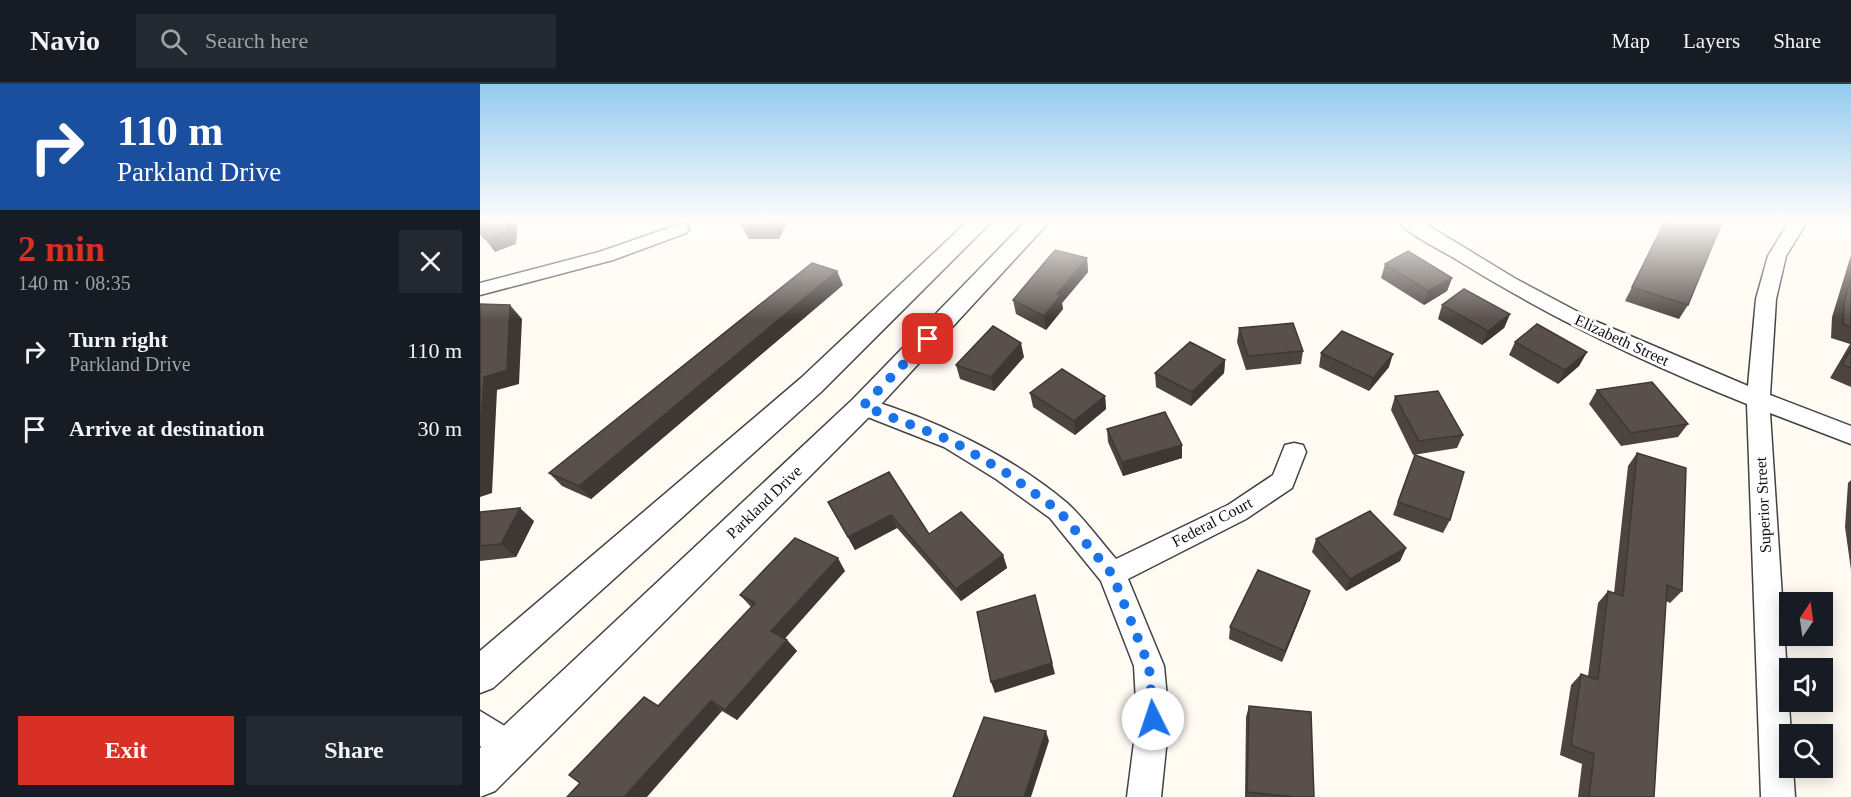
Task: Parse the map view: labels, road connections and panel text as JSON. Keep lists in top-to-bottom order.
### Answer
{
  "streets": {
    "street": [
      "Elizabeth Street",
      "Parkland Drive",
      "Superior Street",
      "Federal Court"
    ]
  },
  "crossings": [
    ["Elizabeth Street", "Superior Street"]
  ],
  "north": "top",
  "page": {
    "header": "Navio",
    "search": "Search here",
    "nav": ["Map", "Layers", "Share"],
    "turn": ["110 m", "Parkland Drive"],
    "heading": ["2 min", "140 m · 08:35"],
    "list": [
      {
        "name": "Turn right",
        "note": "Parkland Drive",
        "value": "110 m"
      },
      {
        "name": "Arrive at destination",
        "value": "30 m"
      }
    ],
    "buttons": ["Exit", "Share"]
  }
}
